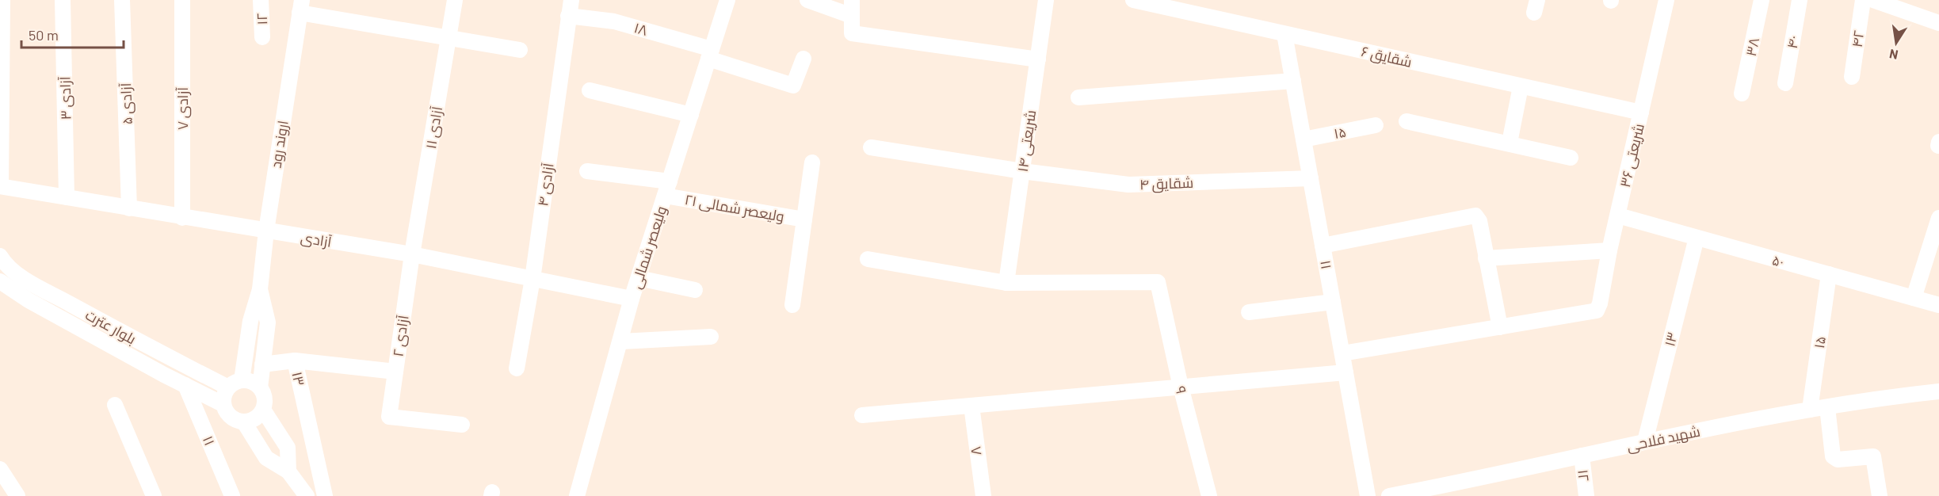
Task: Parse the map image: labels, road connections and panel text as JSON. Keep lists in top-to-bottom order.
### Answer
{
  "streets": {
    "street": [
      "۱۲",
      "۱۸",
      "۴۲",
      "۴۰",
      "۳۸",
      "شقایق ۶",
      "آزادی ۳",
      "آزادی ۵",
      "آزادی ۷",
      "آزادی ۱۱",
      "۱۵",
      "شریعتی ۱۴",
      "اروند رود",
      "شریعتی ۳۶",
      "شقایق ۴",
      "آزادی ۴",
      "ولیعصر شمالی ۲۱",
      "آزادی",
      "ولیعصر شمالی",
      "۵۰",
      "۱۱",
      "بلوار عترت",
      "آزادی ۲",
      "۱۳",
      "۹",
      "شهید فلاحی",
      "۷"
    ]
  },
  "crossings": [
    ["۱۲", "شهید فلاحی"],
    ["۱۸", "آزادی ۴"],
    ["۱۸", "ولیعصر شمالی"],
    ["شقایق ۶", "شریعتی ۳۶"],
    ["شقایق ۶", "۱۱"],
    ["آزادی ۳", "آزادی"],
    ["آزادی ۵", "آزادی"],
    ["آزادی ۷", "آزادی"],
    ["آزادی ۱۱", "آزادی"],
    ["آزادی ۱۱", "آزادی ۲"],
    ["۱۵", "۵۰"],
    ["۱۵", "۱۱"],
    ["۱۵", "شهید فلاحی"],
    ["شریعتی ۱۴", "شقایق ۴"],
    ["شریعتی ۱۴", "۹"],
    ["اروند رود", "آزادی"],
    ["اروند رود", "بلوار عترت"],
    ["شریعتی ۳۶", "۵۰"],
    ["شقایق ۴", "۱۱"],
    ["آزادی ۴", "آزادی"],
    ["ولیعصر شمالی ۲۱", "ولیعصر شمالی"],
    ["آزادی", "ولیعصر شمالی"],
    ["آزادی", "آزادی ۲"],
    ["۵۰", "۱۳"],
    ["۱۱", "بلوار عترت"],
    ["آزادی ۲", "۱۳"],
    ["۱۳", "شهید فلاحی"]
  ],
  "scale_bar": "50 m",
  "north": "bottom"
}
